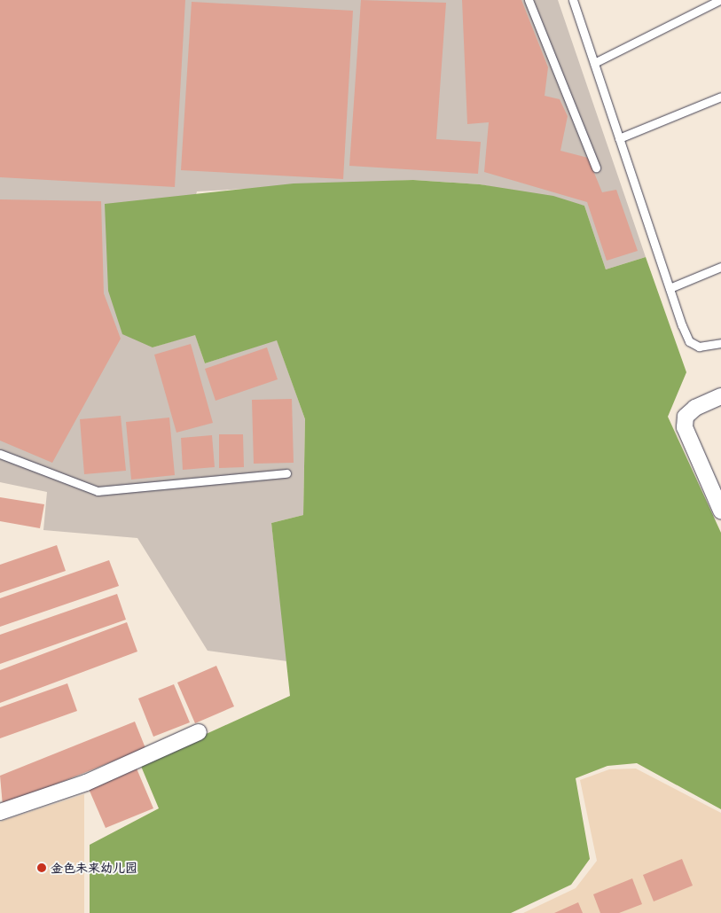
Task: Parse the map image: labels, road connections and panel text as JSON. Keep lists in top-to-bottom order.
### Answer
{
  "places": ["金色未来幼儿园"]
}
